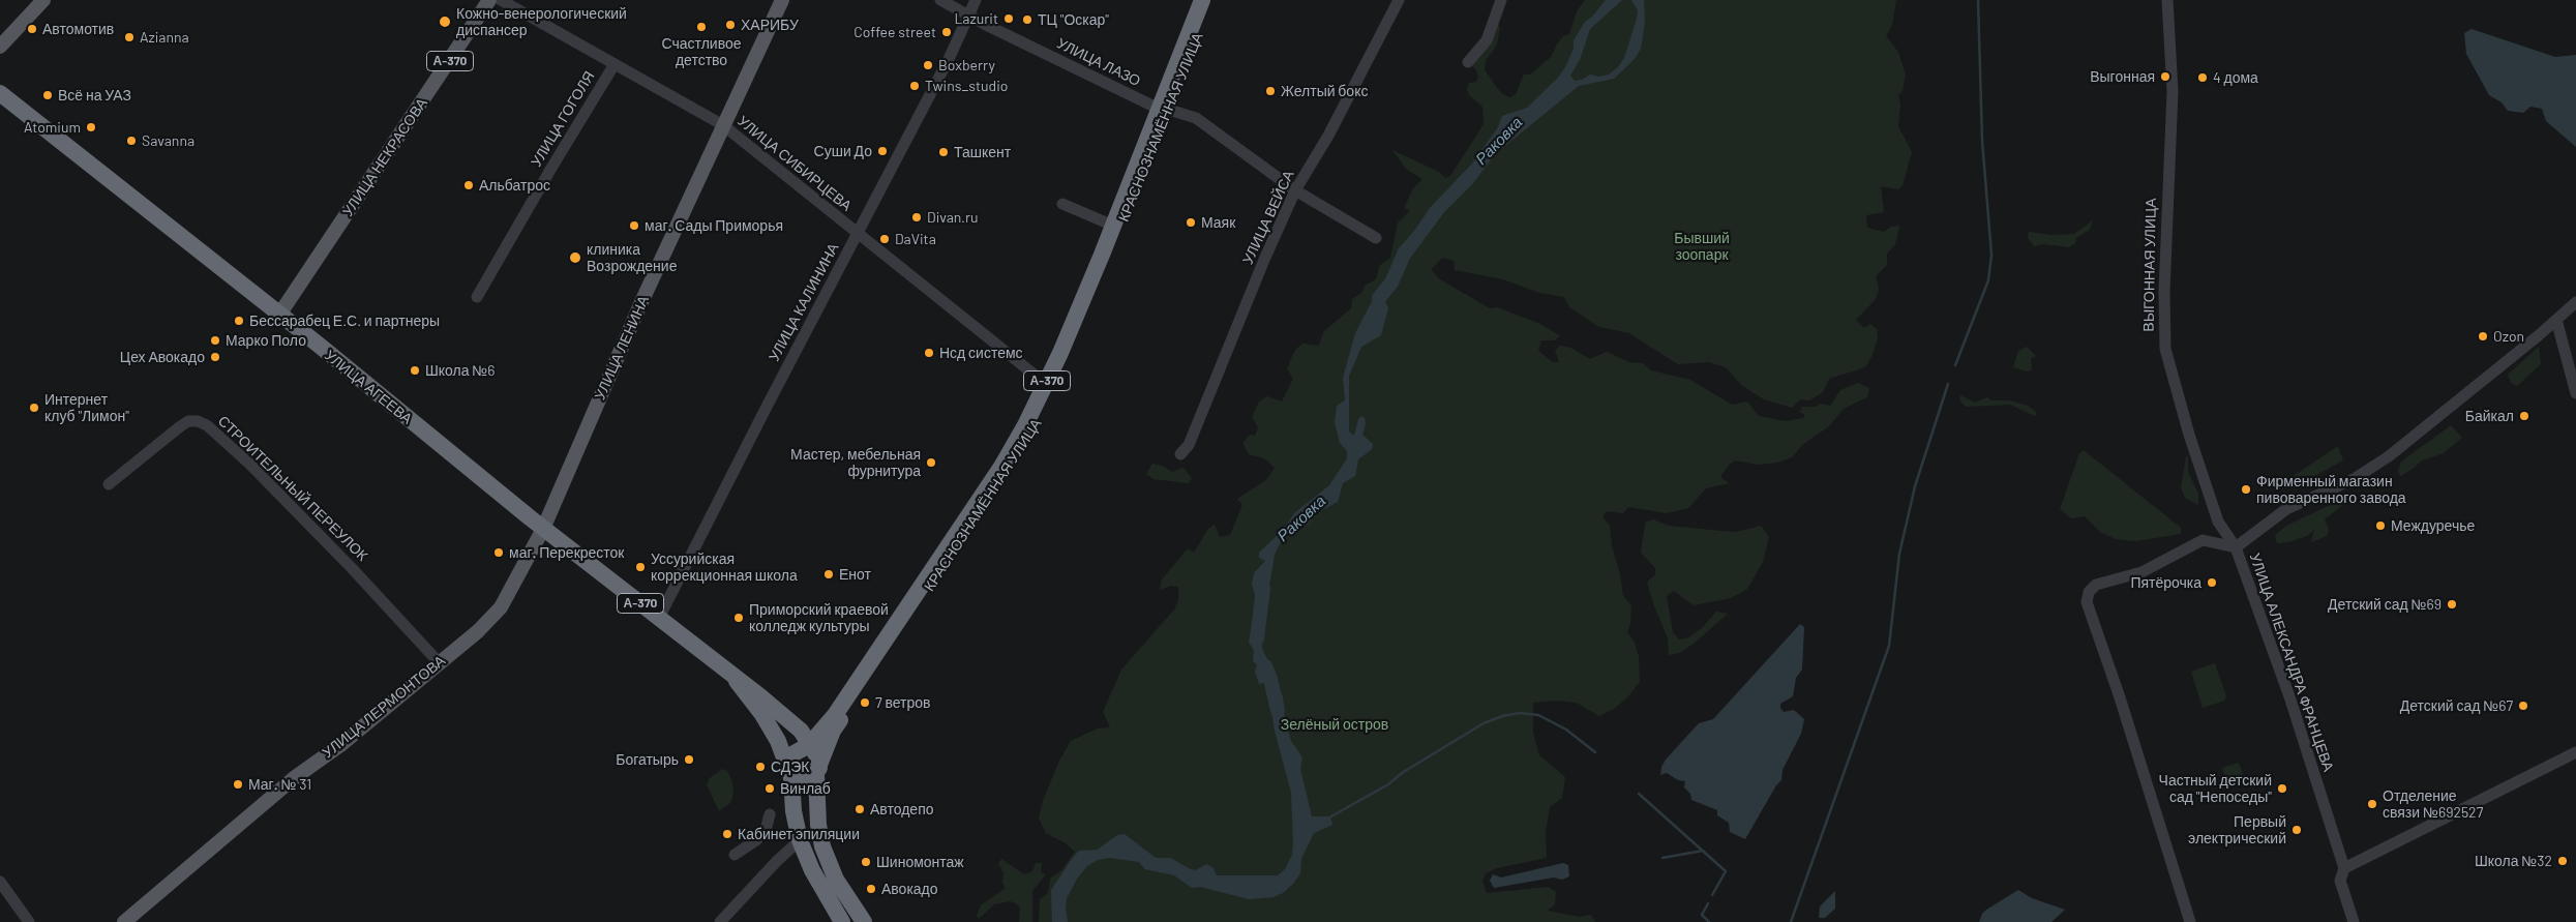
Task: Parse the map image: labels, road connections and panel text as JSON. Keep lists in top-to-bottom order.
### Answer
{
  "streets": {
    "highway": ["А-370", "КРАСНОЗНАМЁННАЯ УЛИЦА", "УЛИЦА АГЕЕВА"],
    "main road": ["УЛИЦА НЕКРАСОВА", "УЛИЦА ЛЕНИНА", "УЛИЦА ЛЕРМОНТОВА"],
    "street": [
      "УЛИЦА ЛАЗО",
      "УЛИЦА ГОГОЛЯ",
      "УЛИЦА СИБИРЦЕВА",
      "УЛИЦА ВЕЙСА",
      "ВЫГОННАЯ УЛИЦА",
      "УЛИЦА КАЛИНИНА",
      "СТРОИТЕЛЬНЫЙ ПЕРЕУЛОК",
      "УЛИЦА АЛЕКСАНДРА ФРАНЦЕВА"
    ]
  },
  "crossings": [
    ["А-370", "КРАСНОЗНАМЁННАЯ УЛИЦА"],
    ["А-370", "УЛИЦА АГЕЕВА"],
    ["УЛИЦА ЛАЗО", "КРАСНОЗНАМЁННАЯ УЛИЦА"],
    ["УЛИЦА ЛАЗО", "УЛИЦА ВЕЙСА"],
    ["УЛИЦА ЛАЗО", "УЛИЦА КАЛИНИНА"],
    ["УЛИЦА ГОГОЛЯ", "УЛИЦА СИБИРЦЕВА"],
    ["КРАСНОЗНАМЁННАЯ УЛИЦА", "УЛИЦА СИБИРЦЕВА"],
    ["КРАСНОЗНАМЁННАЯ УЛИЦА", "УЛИЦА АГЕЕВА"],
    ["УЛИЦА НЕКРАСОВА", "УЛИЦА АГЕЕВА"],
    ["УЛИЦА СИБИРЦЕВА", "УЛИЦА КАЛИНИНА"],
    ["УЛИЦА СИБИРЦЕВА", "УЛИЦА ЛЕНИНА"],
    ["ВЫГОННАЯ УЛИЦА", "УЛИЦА АЛЕКСАНДРА ФРАНЦЕВА"],
    ["УЛИЦА КАЛИНИНА", "УЛИЦА АГЕЕВА"],
    ["УЛИЦА ЛЕНИНА", "УЛИЦА АГЕЕВА"],
    ["УЛИЦА ЛЕНИНА", "УЛИЦА ЛЕРМОНТОВА"],
    ["УЛИЦА АГЕЕВА", "УЛИЦА ЛЕРМОНТОВА"],
    ["СТРОИТЕЛЬНЫЙ ПЕРЕУЛОК", "УЛИЦА ЛЕРМОНТОВА"]
  ],
  "water": ["Раковка"],
  "parks": ["Бывший зоопарк", "Зелёный остров"],
  "places": [
    "Lazurit",
    "ТЦ \"Оскар\"",
    "Кожно-венерологический диспансер",
    "ХАРИБУ",
    "Счастливое детство",
    "Автомотив",
    "Coffee street",
    "Azianna",
    "Boxberry",
    "Выгонная",
    "4 дома",
    "Twins_studio",
    "Желтый бокс",
    "Всё на УАЗ",
    "Atomium",
    "Savanna",
    "Суши До",
    "Ташкент",
    "Альбатрос",
    "Divan.ru",
    "Маяк",
    "маг. Сады Приморья",
    "DaVita",
    "клиника Возрождение",
    "Бессарабец Е.С. и партнеры",
    "Ozon",
    "Марко Поло",
    "Нсд системс",
    "Цех Авокадо",
    "Школа №6",
    "Интернет клуб \"Лимон\"",
    "Байкал",
    "Мастер, мебельная фурнитура",
    "Фирменный магазин пивоваренного завода",
    "Междуречье",
    "маг. Перекресток",
    "Уссурийская коррекционная школа",
    "Енот",
    "Пятёрочка",
    "Детский сад №69",
    "Приморский краевой колледж культуры",
    "7 ветров",
    "Детский сад №67",
    "Богатырь",
    "СДЭК",
    "Маг. № 31",
    "Винлаб",
    "Частный детский сад \"Непоседы\"",
    "Отделение связи №692527",
    "Автодепо",
    "Первый электрический",
    "Кабинет эпиляции",
    "Школа №32",
    "Шиномонтаж",
    "Авокадо"
  ]
}
